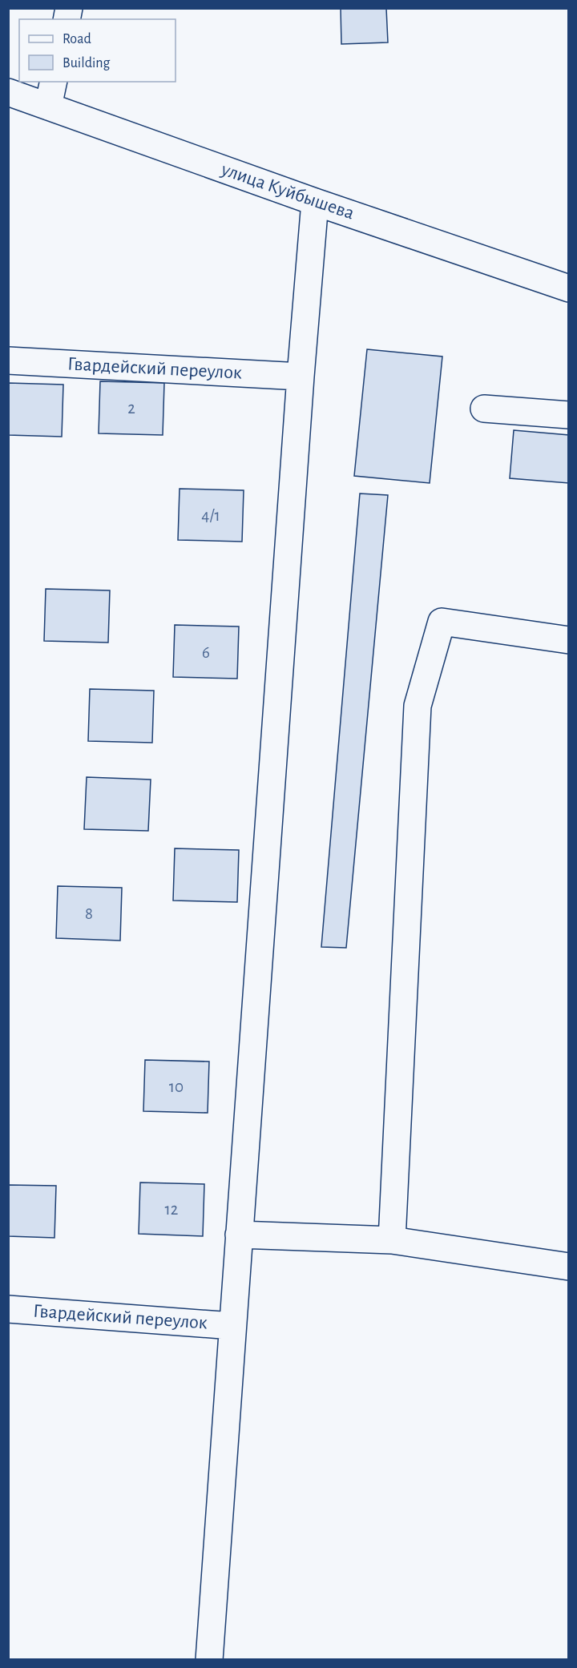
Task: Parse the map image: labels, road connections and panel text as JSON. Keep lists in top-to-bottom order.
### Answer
{
  "streets": {
    "street": ["улица Куйбышева", "Гвардейский переулок"]
  },
  "house_numbers": [
    "2",
    "4/1",
    "6",
    "8",
    "10",
    "12"
  ],
  "legend": ["Road", "Building"]
}
